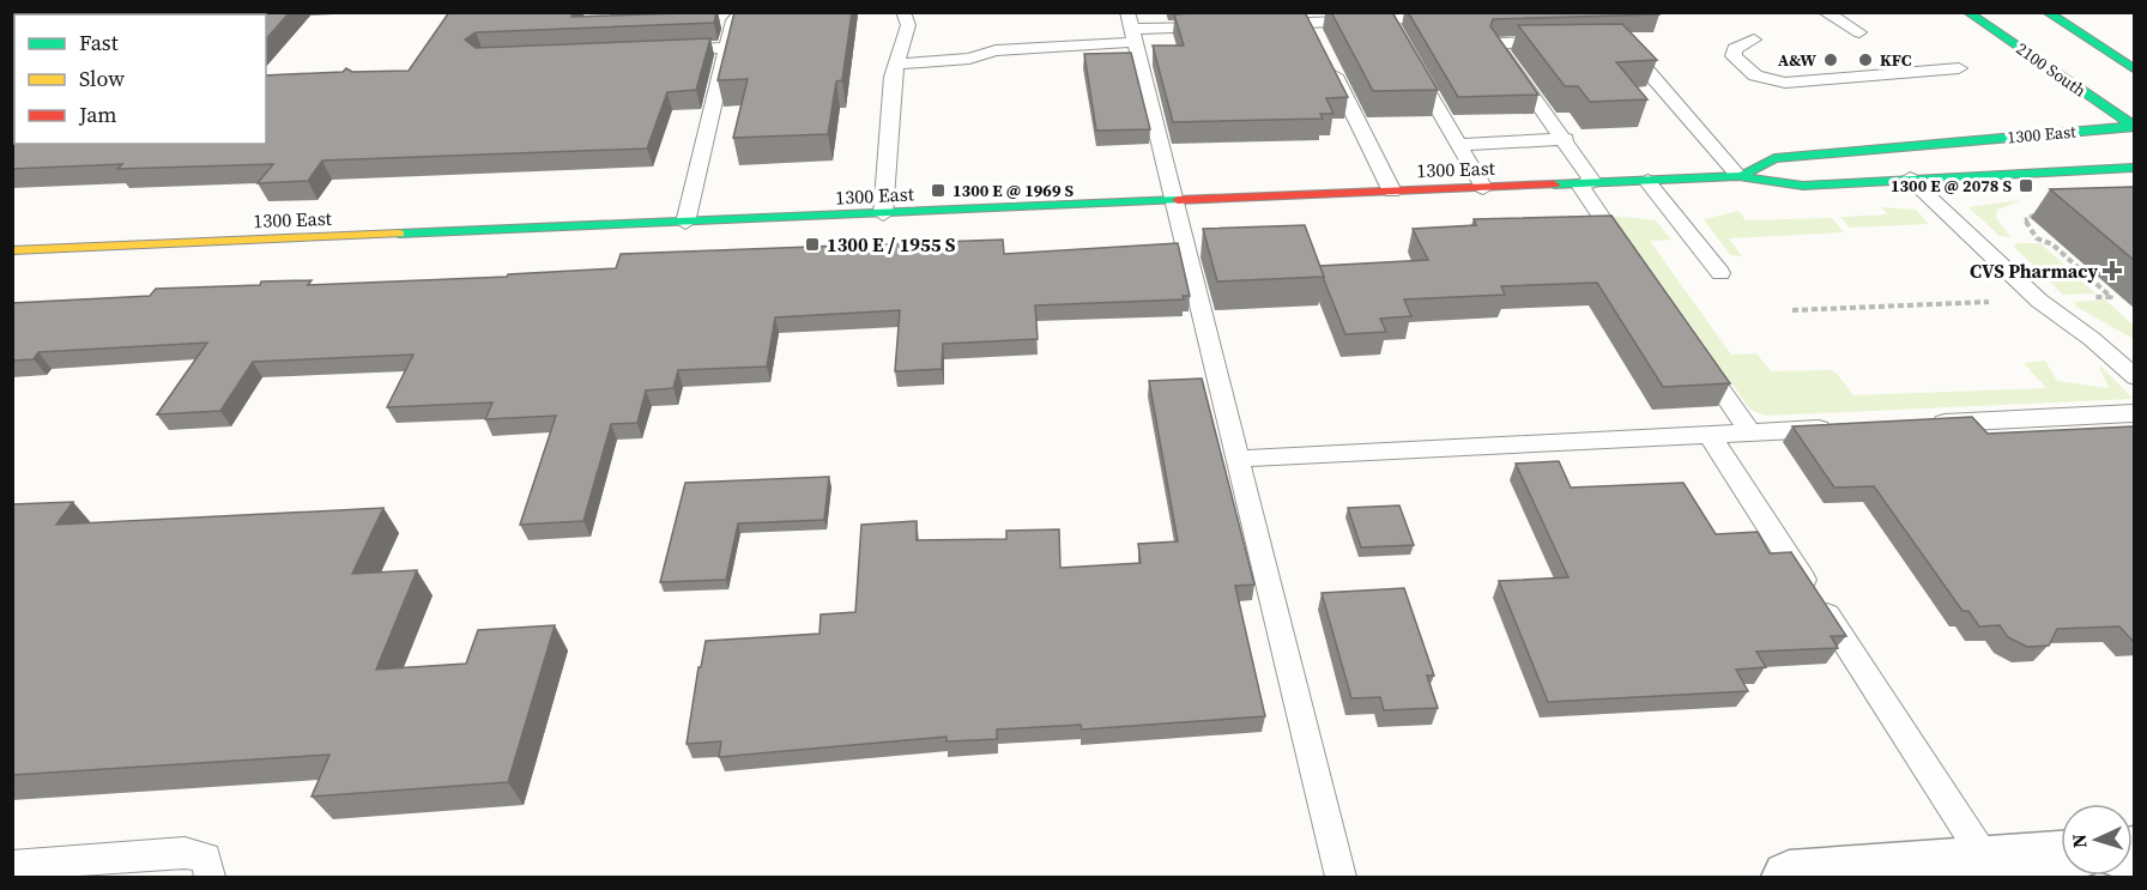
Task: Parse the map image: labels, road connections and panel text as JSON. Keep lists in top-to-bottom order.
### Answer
{
  "streets": {
    "main road": ["2100 South", "1300 East"]
  },
  "crossings": [
    ["2100 South", "1300 East"]
  ],
  "places": {
    "other": ["A&W", "KFC"],
    "transit": ["1300 E @ 2078 S", "1300 E @ 1969 S", "1300 E / 1955 S"],
    "health": ["CVS Pharmacy"]
  },
  "legend": ["Fast", "Slow", "Jam"],
  "north": "left"
}
